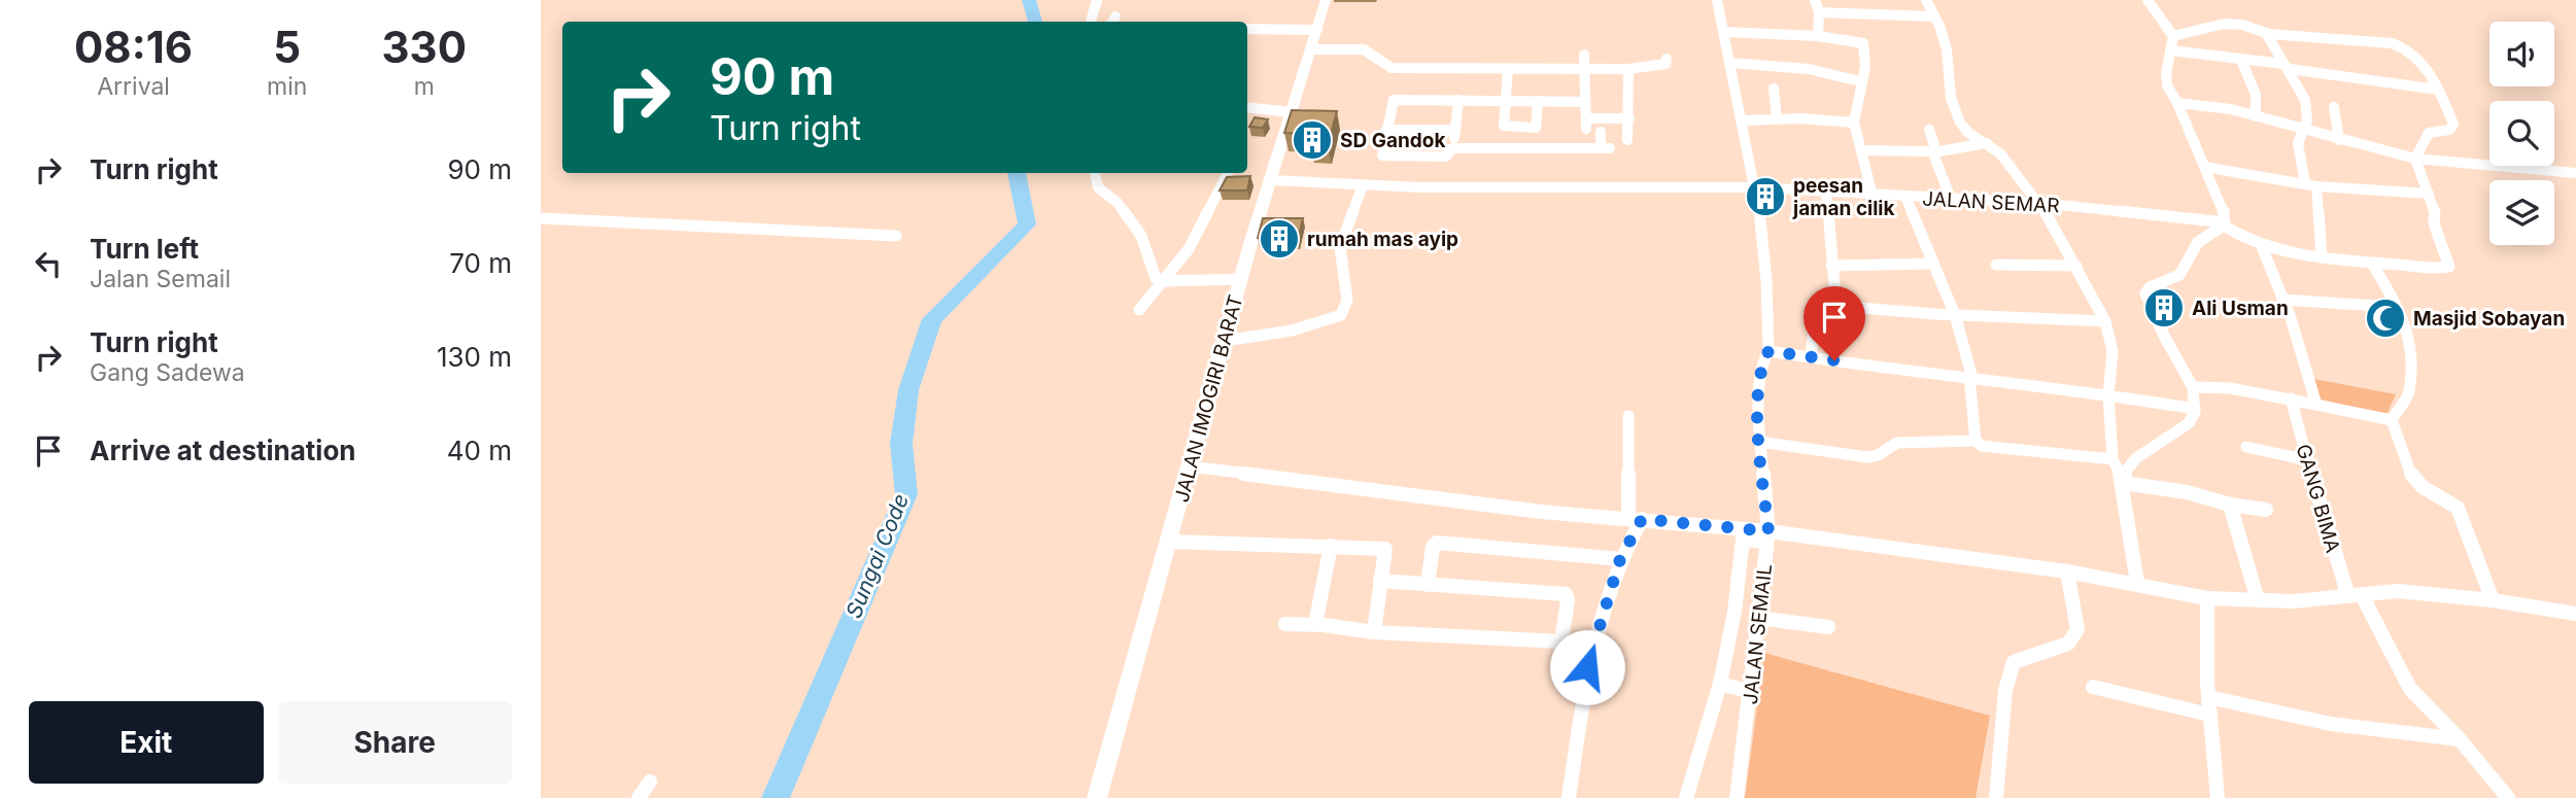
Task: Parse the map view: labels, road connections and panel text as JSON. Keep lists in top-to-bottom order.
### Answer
{
  "streets": {
    "main road": ["JALAN IMOGIRI BARAT"],
    "street": ["JALAN SEMAR", "GANG BIMA", "JALAN SEMAIL"]
  },
  "crossings": [
    ["JALAN SEMAR", "JALAN IMOGIRI BARAT"],
    ["JALAN SEMAR", "JALAN SEMAIL"]
  ],
  "water": ["Sungai Code"],
  "places": {
    "building": [
      "SD Gandok",
      "peesan jaman cilik",
      "rumah mas ayip",
      "Ali Usman"
    ],
    "mosque": ["Masjid Sobayan"]
  },
  "page": {
    "eta": [
      "08:16",
      "Arrival",
      "5",
      "min",
      "330",
      "m"
    ],
    "turn": ["90 m", "Turn right"],
    "list": [
      {
        "name": "Turn right",
        "value": "90 m"
      },
      {
        "name": "Turn left",
        "note": "Jalan Semail",
        "value": "70 m"
      },
      {
        "name": "Turn right",
        "note": "Gang Sadewa",
        "value": "130 m"
      },
      {
        "name": "Arrive at destination",
        "value": "40 m"
      }
    ],
    "buttons": ["Exit", "Share"]
  }
}
